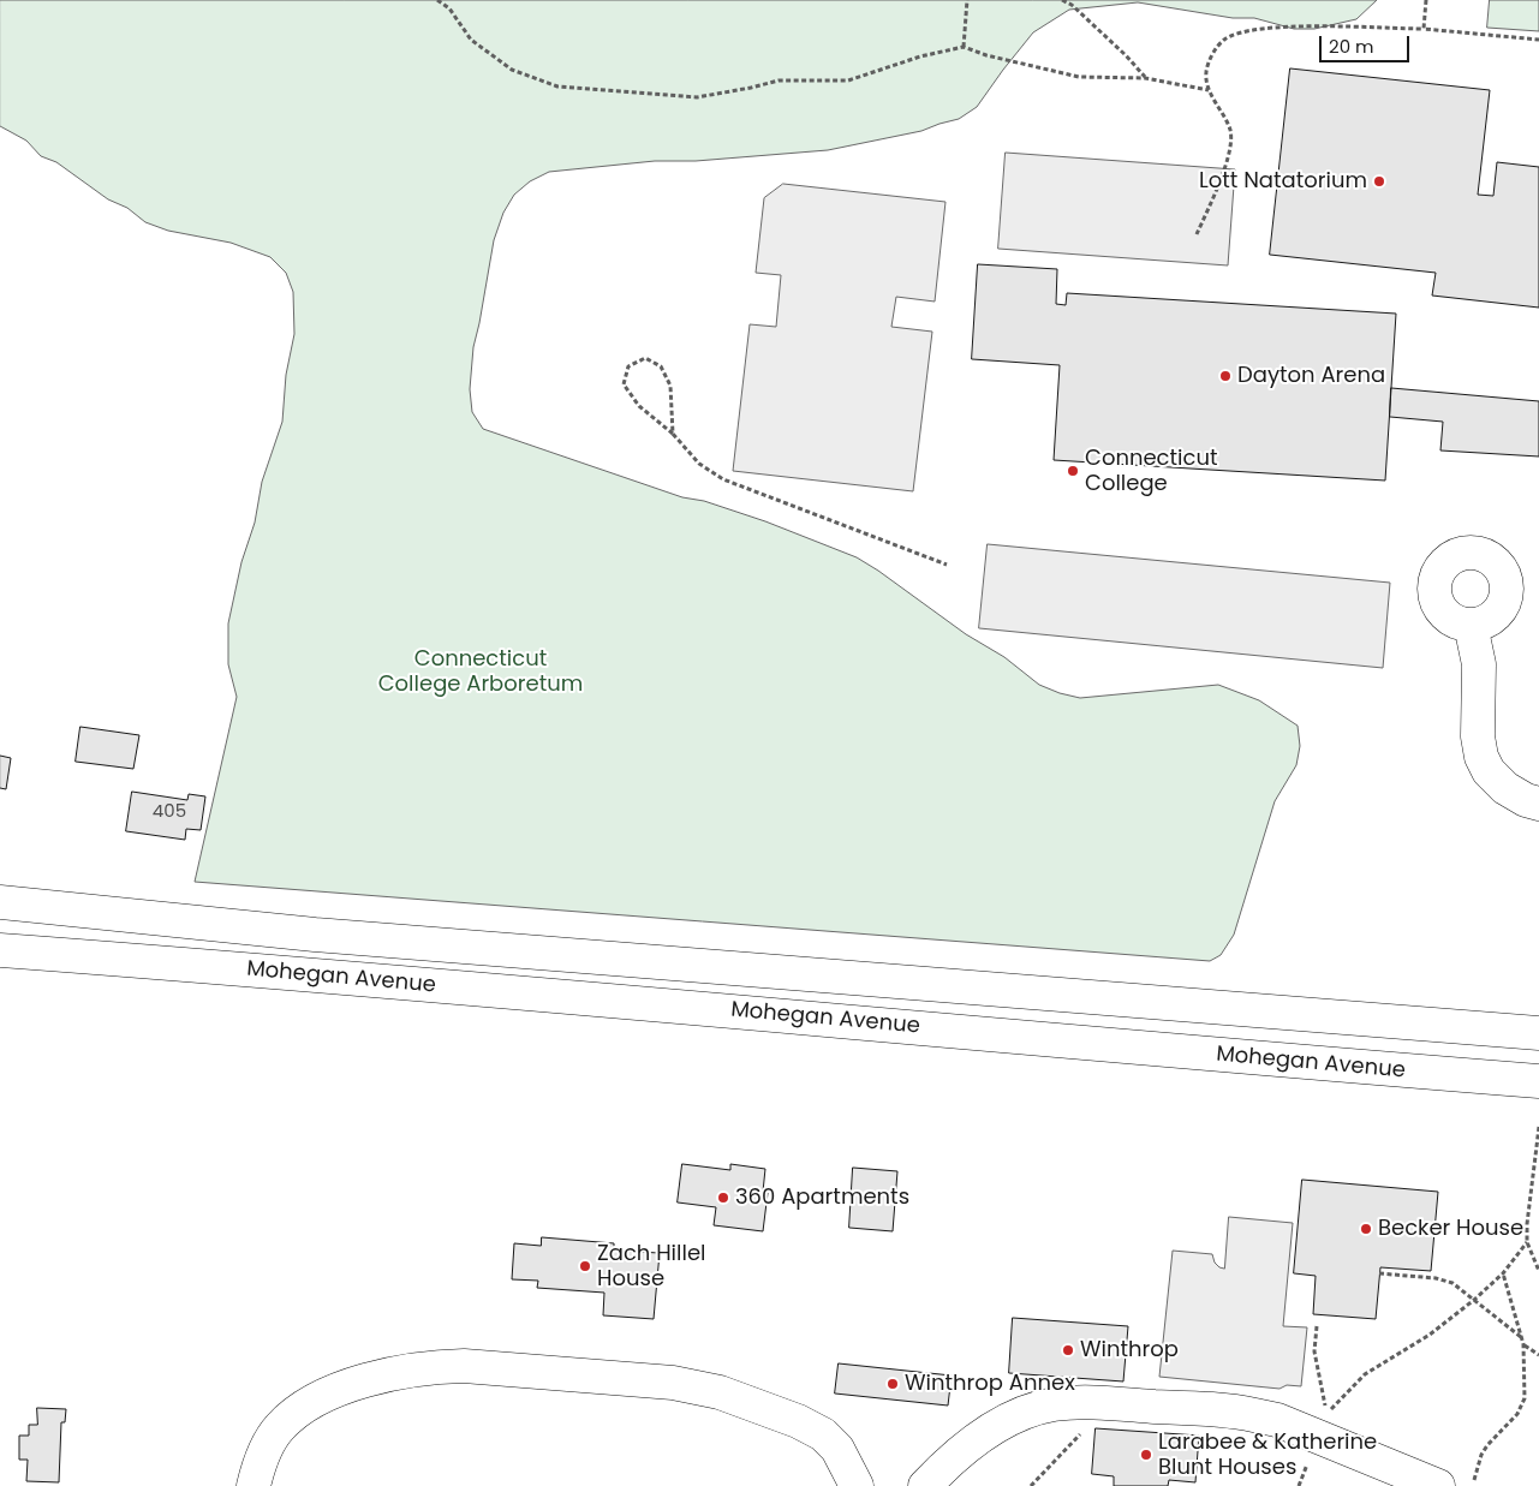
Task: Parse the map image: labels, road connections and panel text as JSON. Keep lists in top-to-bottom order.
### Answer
{
  "streets": {
    "main road": ["Mohegan Avenue"]
  },
  "parks": ["Connecticut College Arboretum"],
  "places": [
    "Lott Natatorium",
    "Dayton Arena",
    "Connecticut College",
    "360 Apartments",
    "Becker House",
    "Zach Hillel House",
    "Winthrop",
    "Winthrop Annex",
    "Larabee & Katherine Blunt Houses"
  ],
  "house_numbers": ["405"],
  "scale_bar": "20 m"
}
